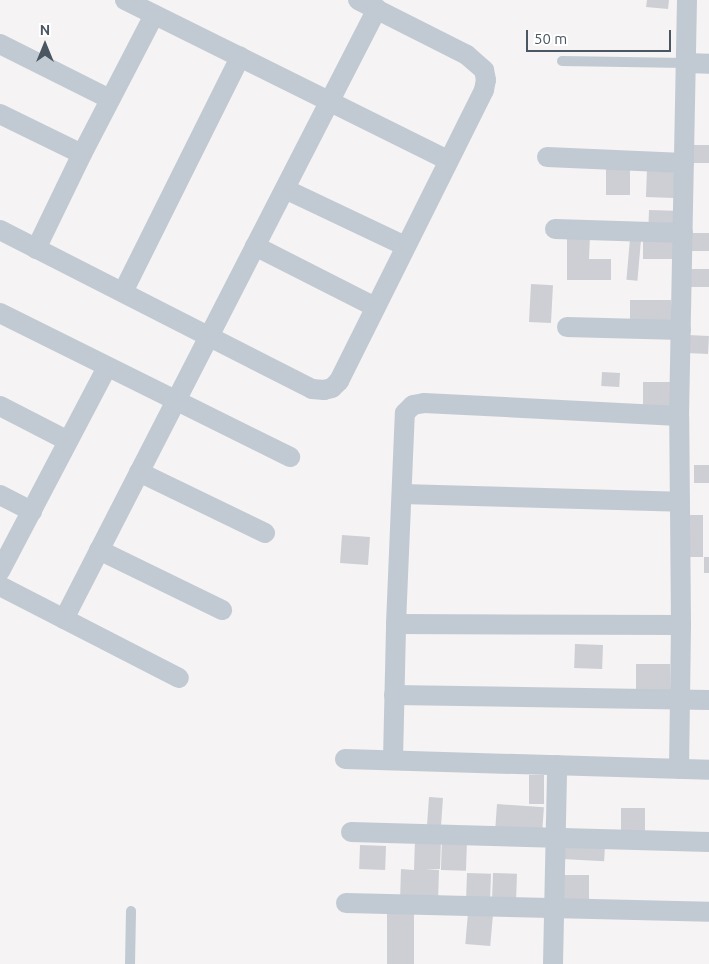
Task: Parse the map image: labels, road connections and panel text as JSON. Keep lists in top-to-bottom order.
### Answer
{
  "scale_bar": "50 m",
  "north": "top"
}
